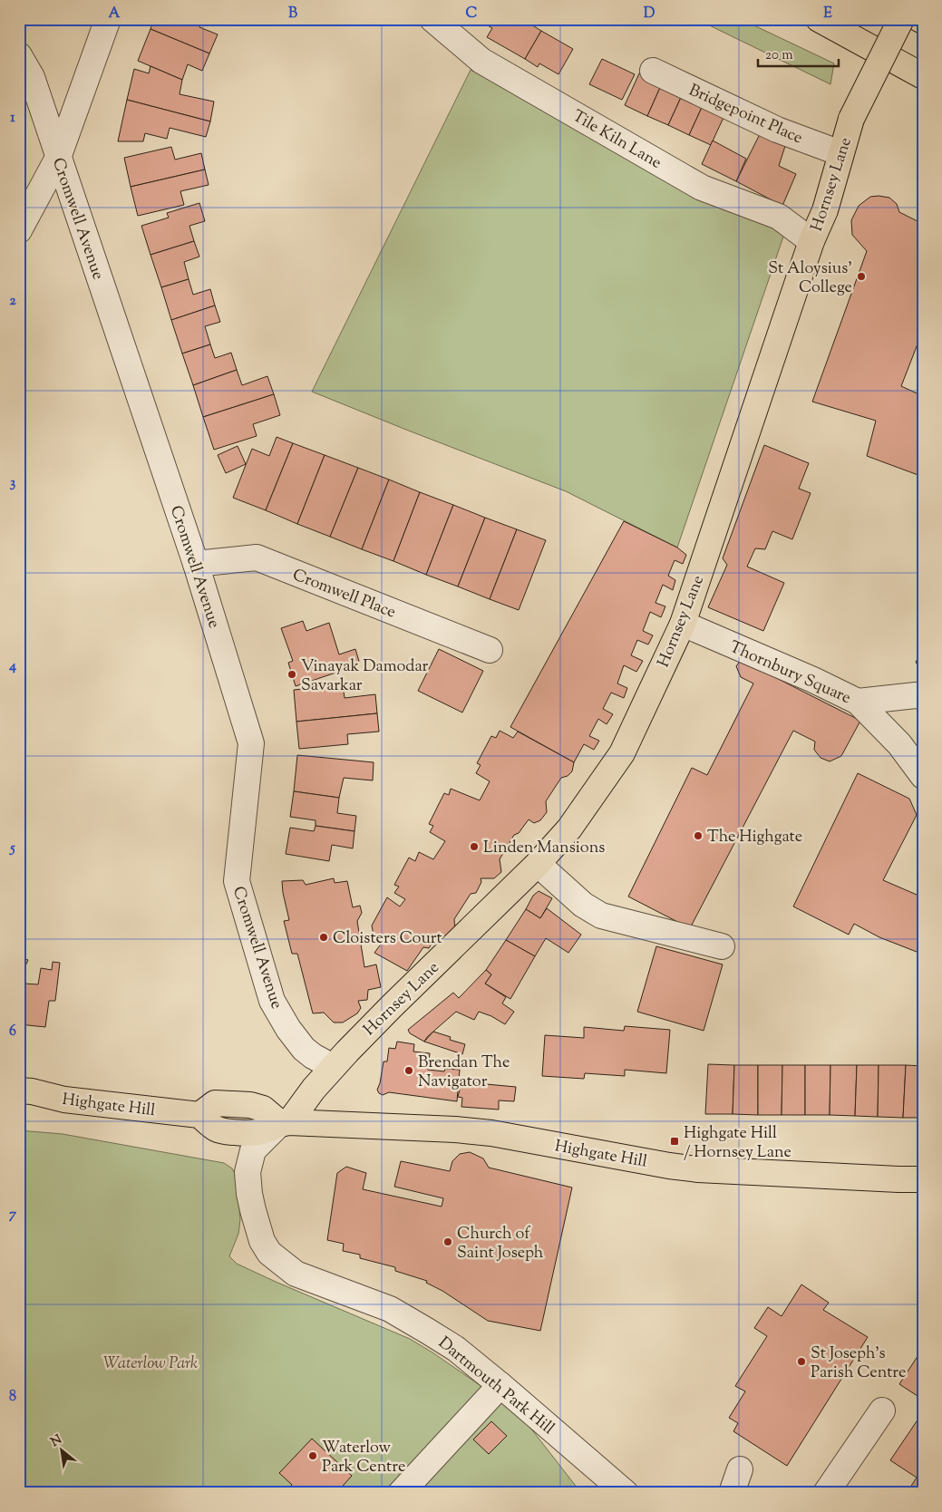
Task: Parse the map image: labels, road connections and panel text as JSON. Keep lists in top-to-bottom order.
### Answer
{
  "streets": {
    "main road": ["Hornsey Lane", "Highgate Hill"],
    "street": [
      "Bridgepoint Place",
      "Tile Kiln Lane",
      "Cromwell Avenue",
      "Cromwell Place",
      "Thornbury Square",
      "Dartmouth Park Hill"
    ]
  },
  "crossings": [
    ["Bridgepoint Place", "Hornsey Lane"],
    ["Tile Kiln Lane", "Hornsey Lane"],
    ["Hornsey Lane", "Cromwell Avenue"],
    ["Hornsey Lane", "Thornbury Square"],
    ["Hornsey Lane", "Highgate Hill"],
    ["Hornsey Lane", "Dartmouth Park Hill"],
    ["Cromwell Avenue", "Cromwell Place"],
    ["Highgate Hill", "Dartmouth Park Hill"]
  ],
  "parks": ["Waterlow Park"],
  "places": {
    "other": [
      "St Aloysius' College",
      "Vinayak Damodar Savarkar",
      "The Highgate",
      "Linden Mansions",
      "Cloisters Court",
      "Brendan The Navigator",
      "Church of Saint Joseph",
      "St Joseph's Parish Centre",
      "Waterlow Park Centre"
    ],
    "transit": ["Highgate Hill / Hornsey Lane"]
  },
  "scale_bar": "20 m",
  "north": "top left",
  "grid": {
    "columns": [
      "A",
      "B",
      "C",
      "D",
      "E"
    ],
    "rows": [
      "1",
      "2",
      "3",
      "4",
      "5",
      "6",
      "7",
      "8"
    ]
  }
}
